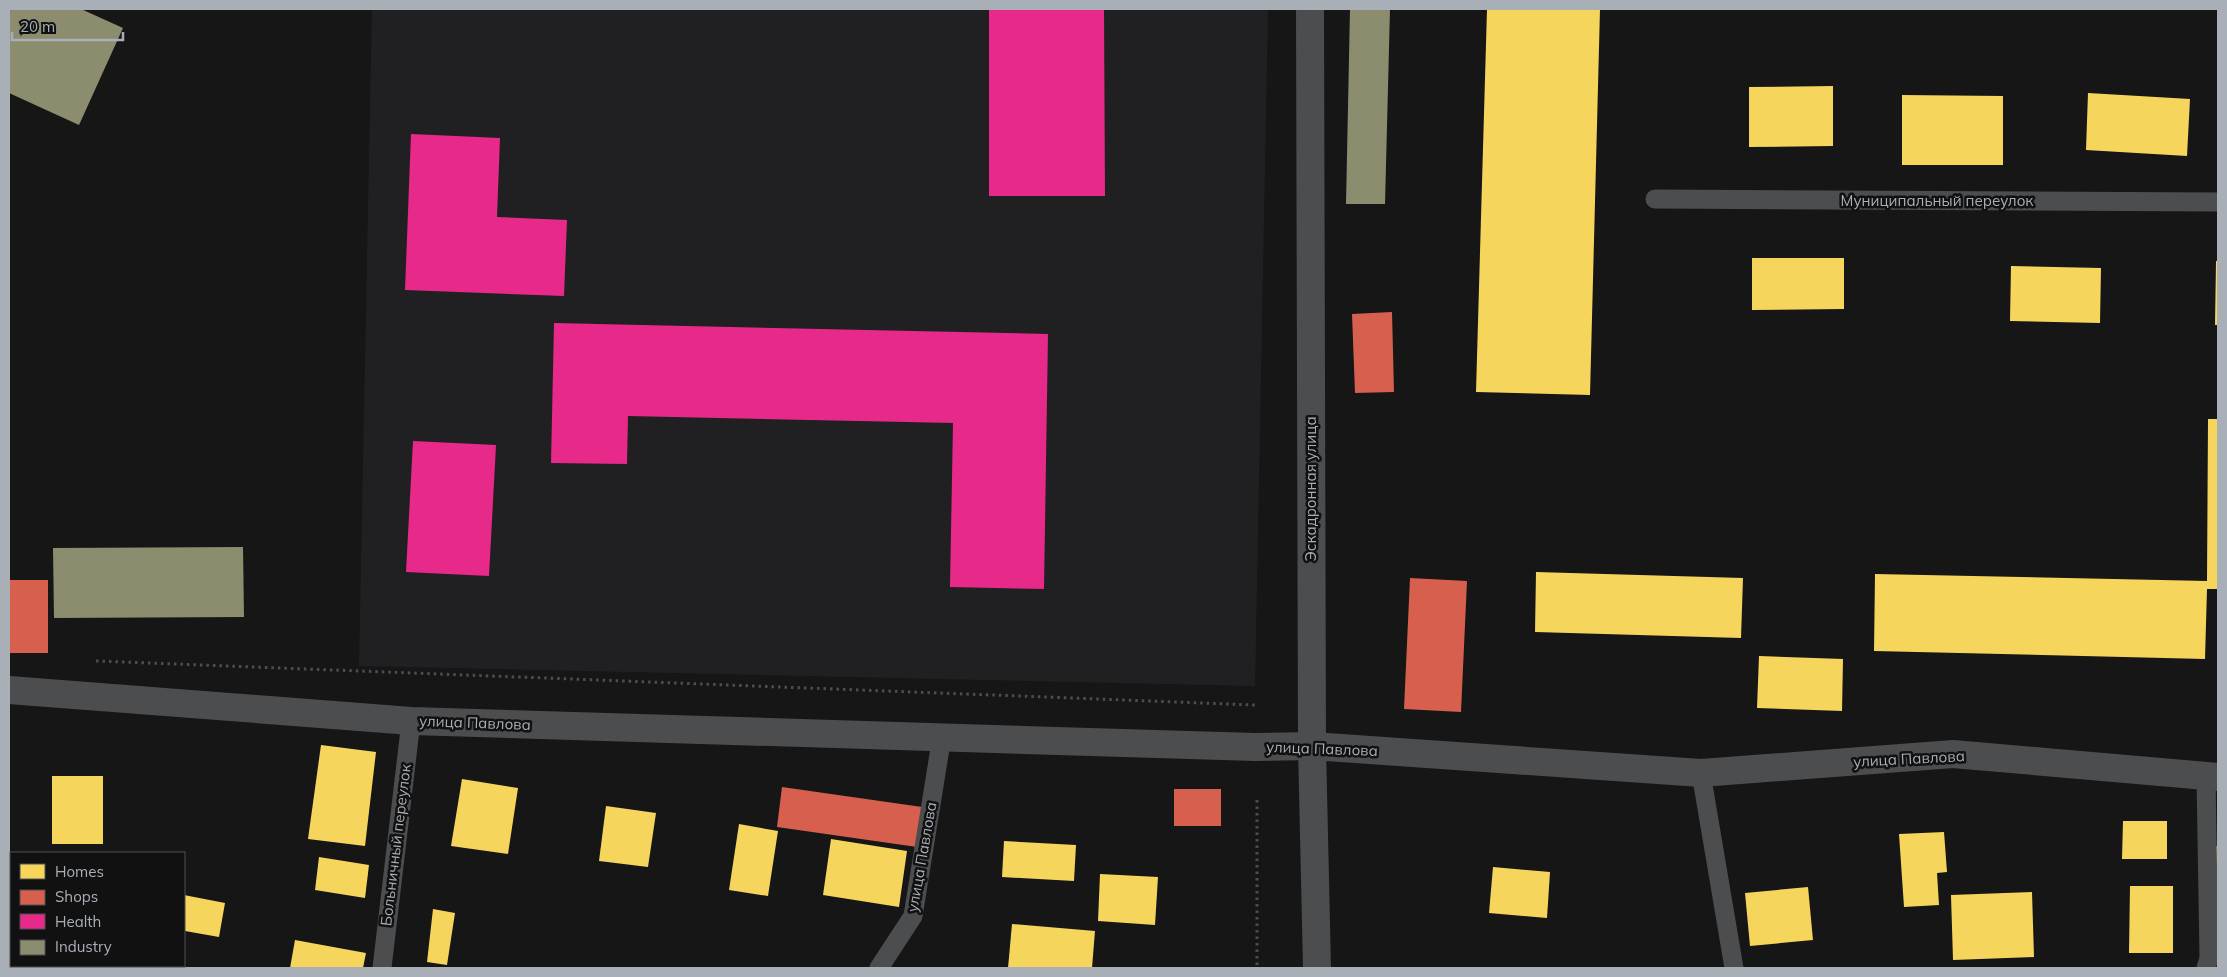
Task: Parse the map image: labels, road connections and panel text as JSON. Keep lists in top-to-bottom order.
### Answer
{
  "streets": {
    "street": ["Эскадронная улица", "улица Павлова"],
    "lane": ["Муниципальный переулок", "Больничный переулок"]
  },
  "crossings": [
    ["Эскадронная улица", "улица Павлова"],
    ["улица Павлова", "Больничный переулок"]
  ],
  "legend": [
    "Homes",
    "Shops",
    "Health",
    "Industry"
  ],
  "scale_bar": "20 m"
}
